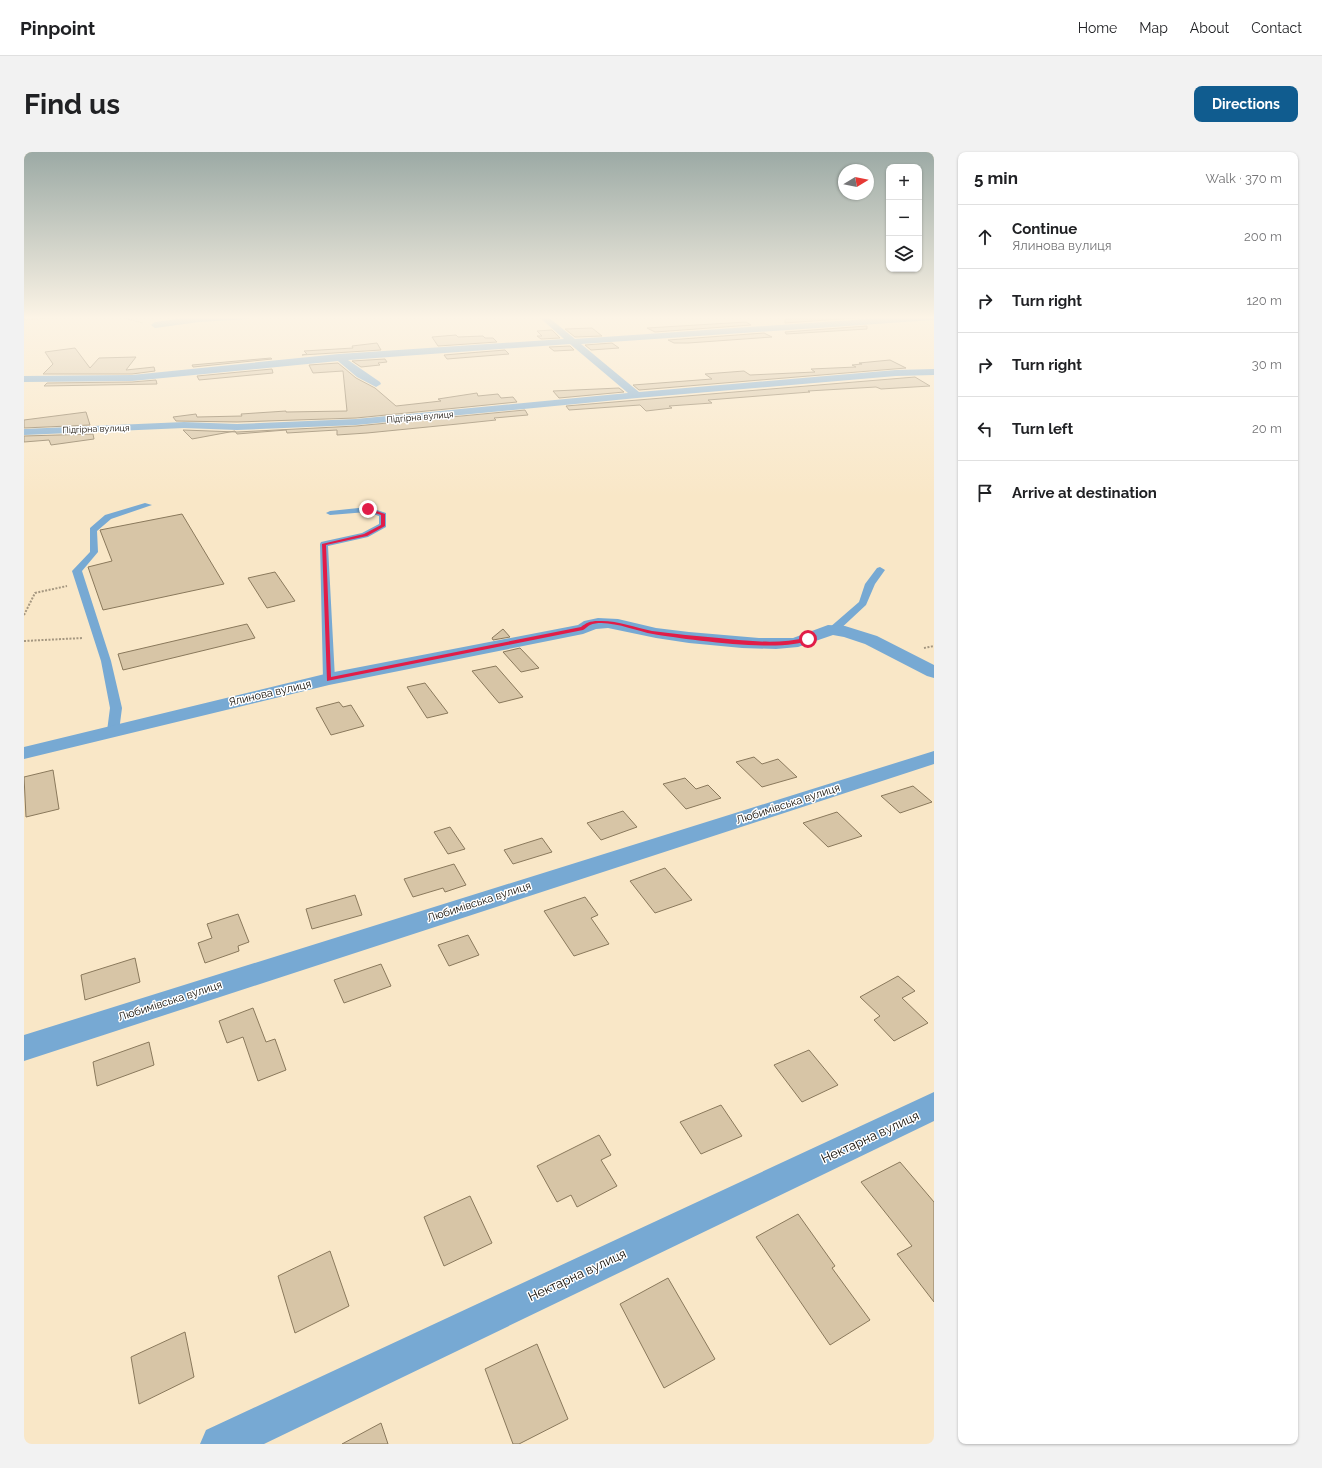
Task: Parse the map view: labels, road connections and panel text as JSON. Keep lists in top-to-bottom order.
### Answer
{
  "streets": {
    "street": [
      "Підгірна вулиця",
      "Ялинова вулиця",
      "Любимівська вулиця",
      "Нектарна вулиця"
    ]
  },
  "north": "right",
  "page": {
    "header": "Pinpoint",
    "nav": [
      "Home",
      "Map",
      "About",
      "Contact"
    ],
    "buttons": "Directions",
    "title": "Find us",
    "heading": ["5 min", "Walk · 370 m"],
    "map_buttons": ["+", "−"],
    "list": [
      ["Continue", "Ялинова вулиця", "200 m"],
      ["Turn right", "120 m"],
      ["Turn right", "30 m"],
      ["Turn left", "20 m"],
      "Arrive at destination"
    ]
  }
}
